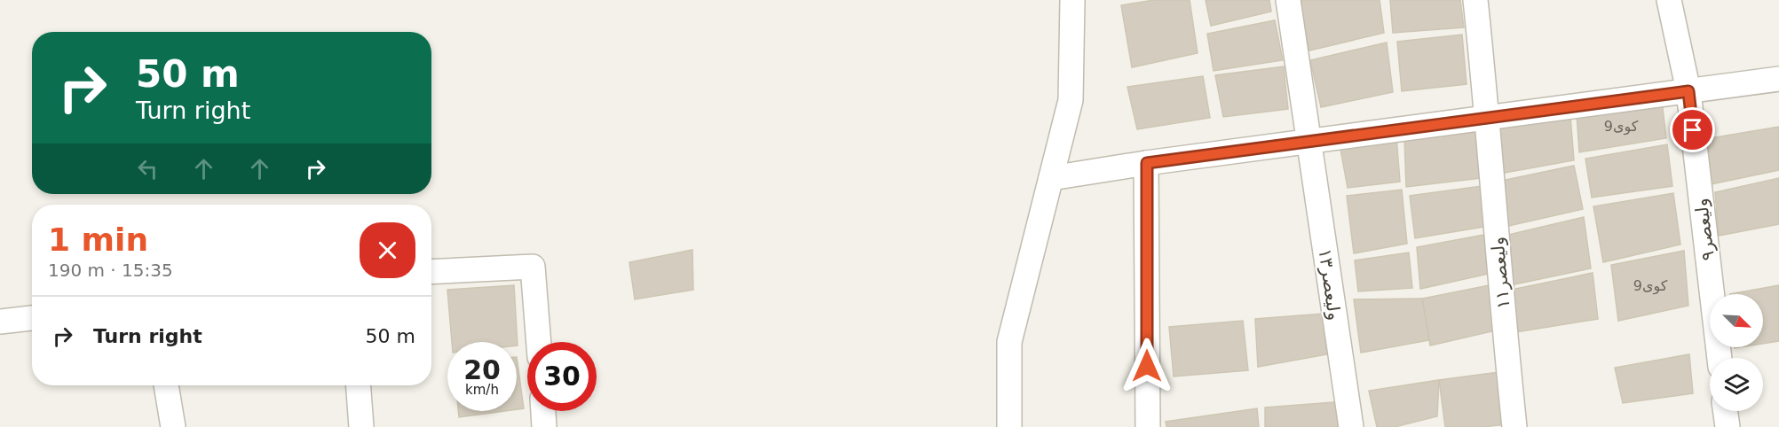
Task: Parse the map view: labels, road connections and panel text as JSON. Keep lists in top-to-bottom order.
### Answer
{
  "streets": {
    "street": ["ولیعصر۹", "ولیعصر۱۱", "ولیعصر۱۳"]
  },
  "house_numbers": ["کوی9", "کوی9"],
  "north": "bottom right",
  "page": {
    "turn": ["50 m", "Turn right"],
    "heading": ["1 min", "190 m · 15:35"],
    "list": [
      {
        "name": "Turn right",
        "value": "50 m"
      }
    ],
    "speed": "20 km/h",
    "limit": "30"
  }
}
